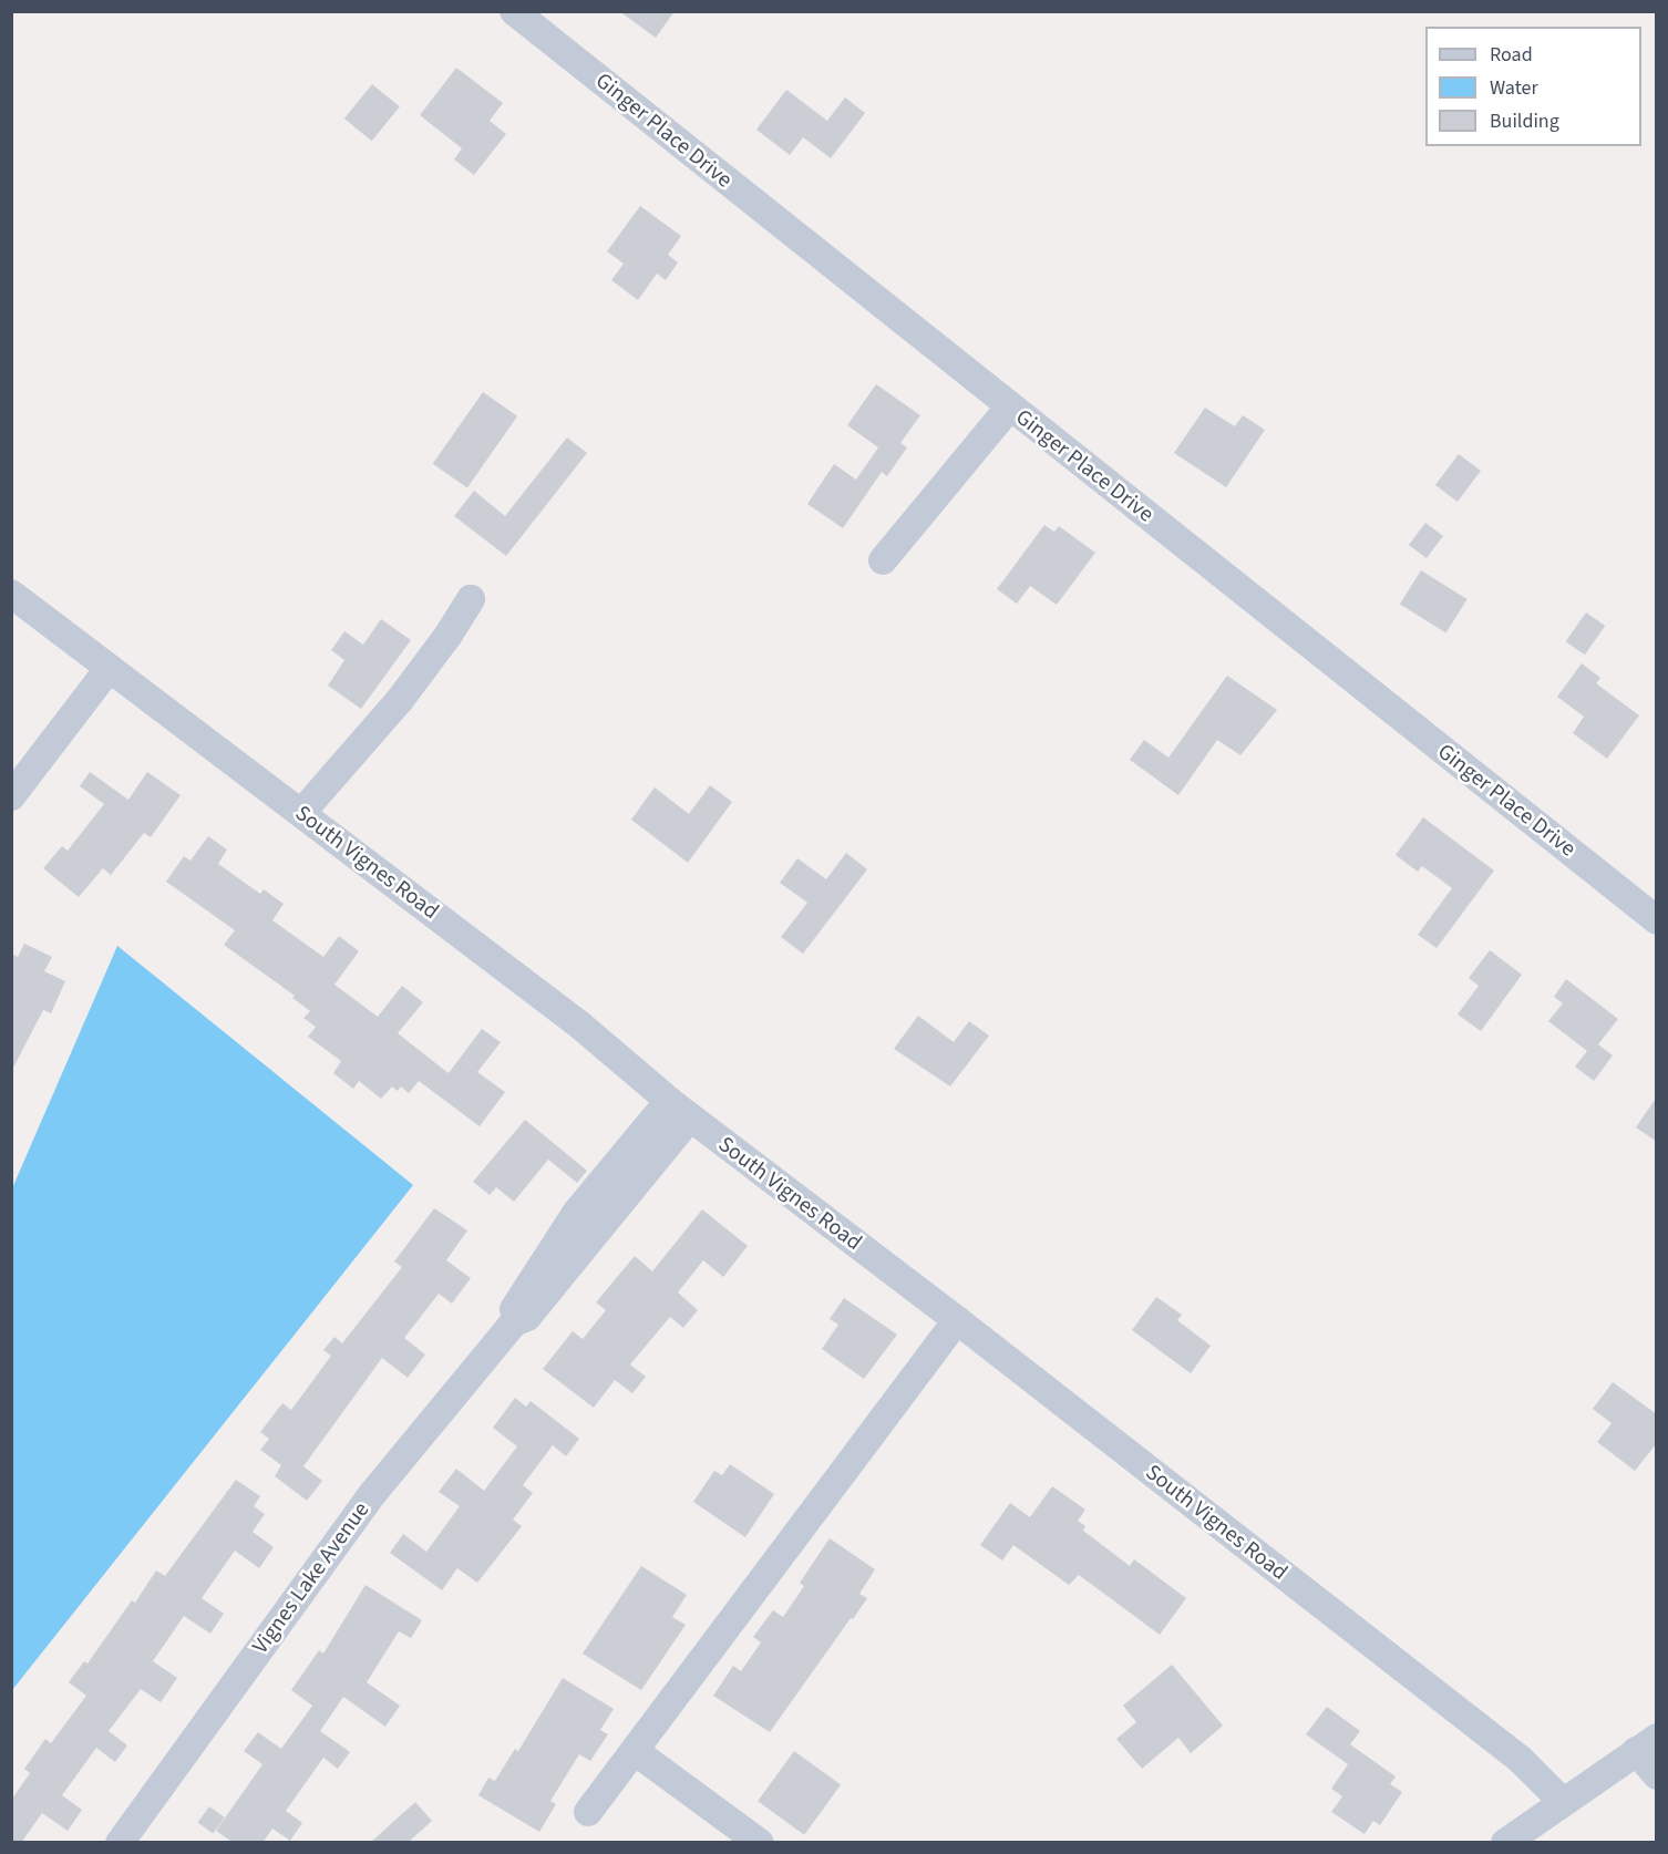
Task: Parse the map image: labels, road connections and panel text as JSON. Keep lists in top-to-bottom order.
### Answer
{
  "streets": {
    "street": ["Ginger Place Drive", "South Vignes Road", "Vignes Lake Avenue"]
  },
  "crossings": [
    ["South Vignes Road", "Vignes Lake Avenue"]
  ],
  "legend": ["Road", "Water", "Building"]
}
